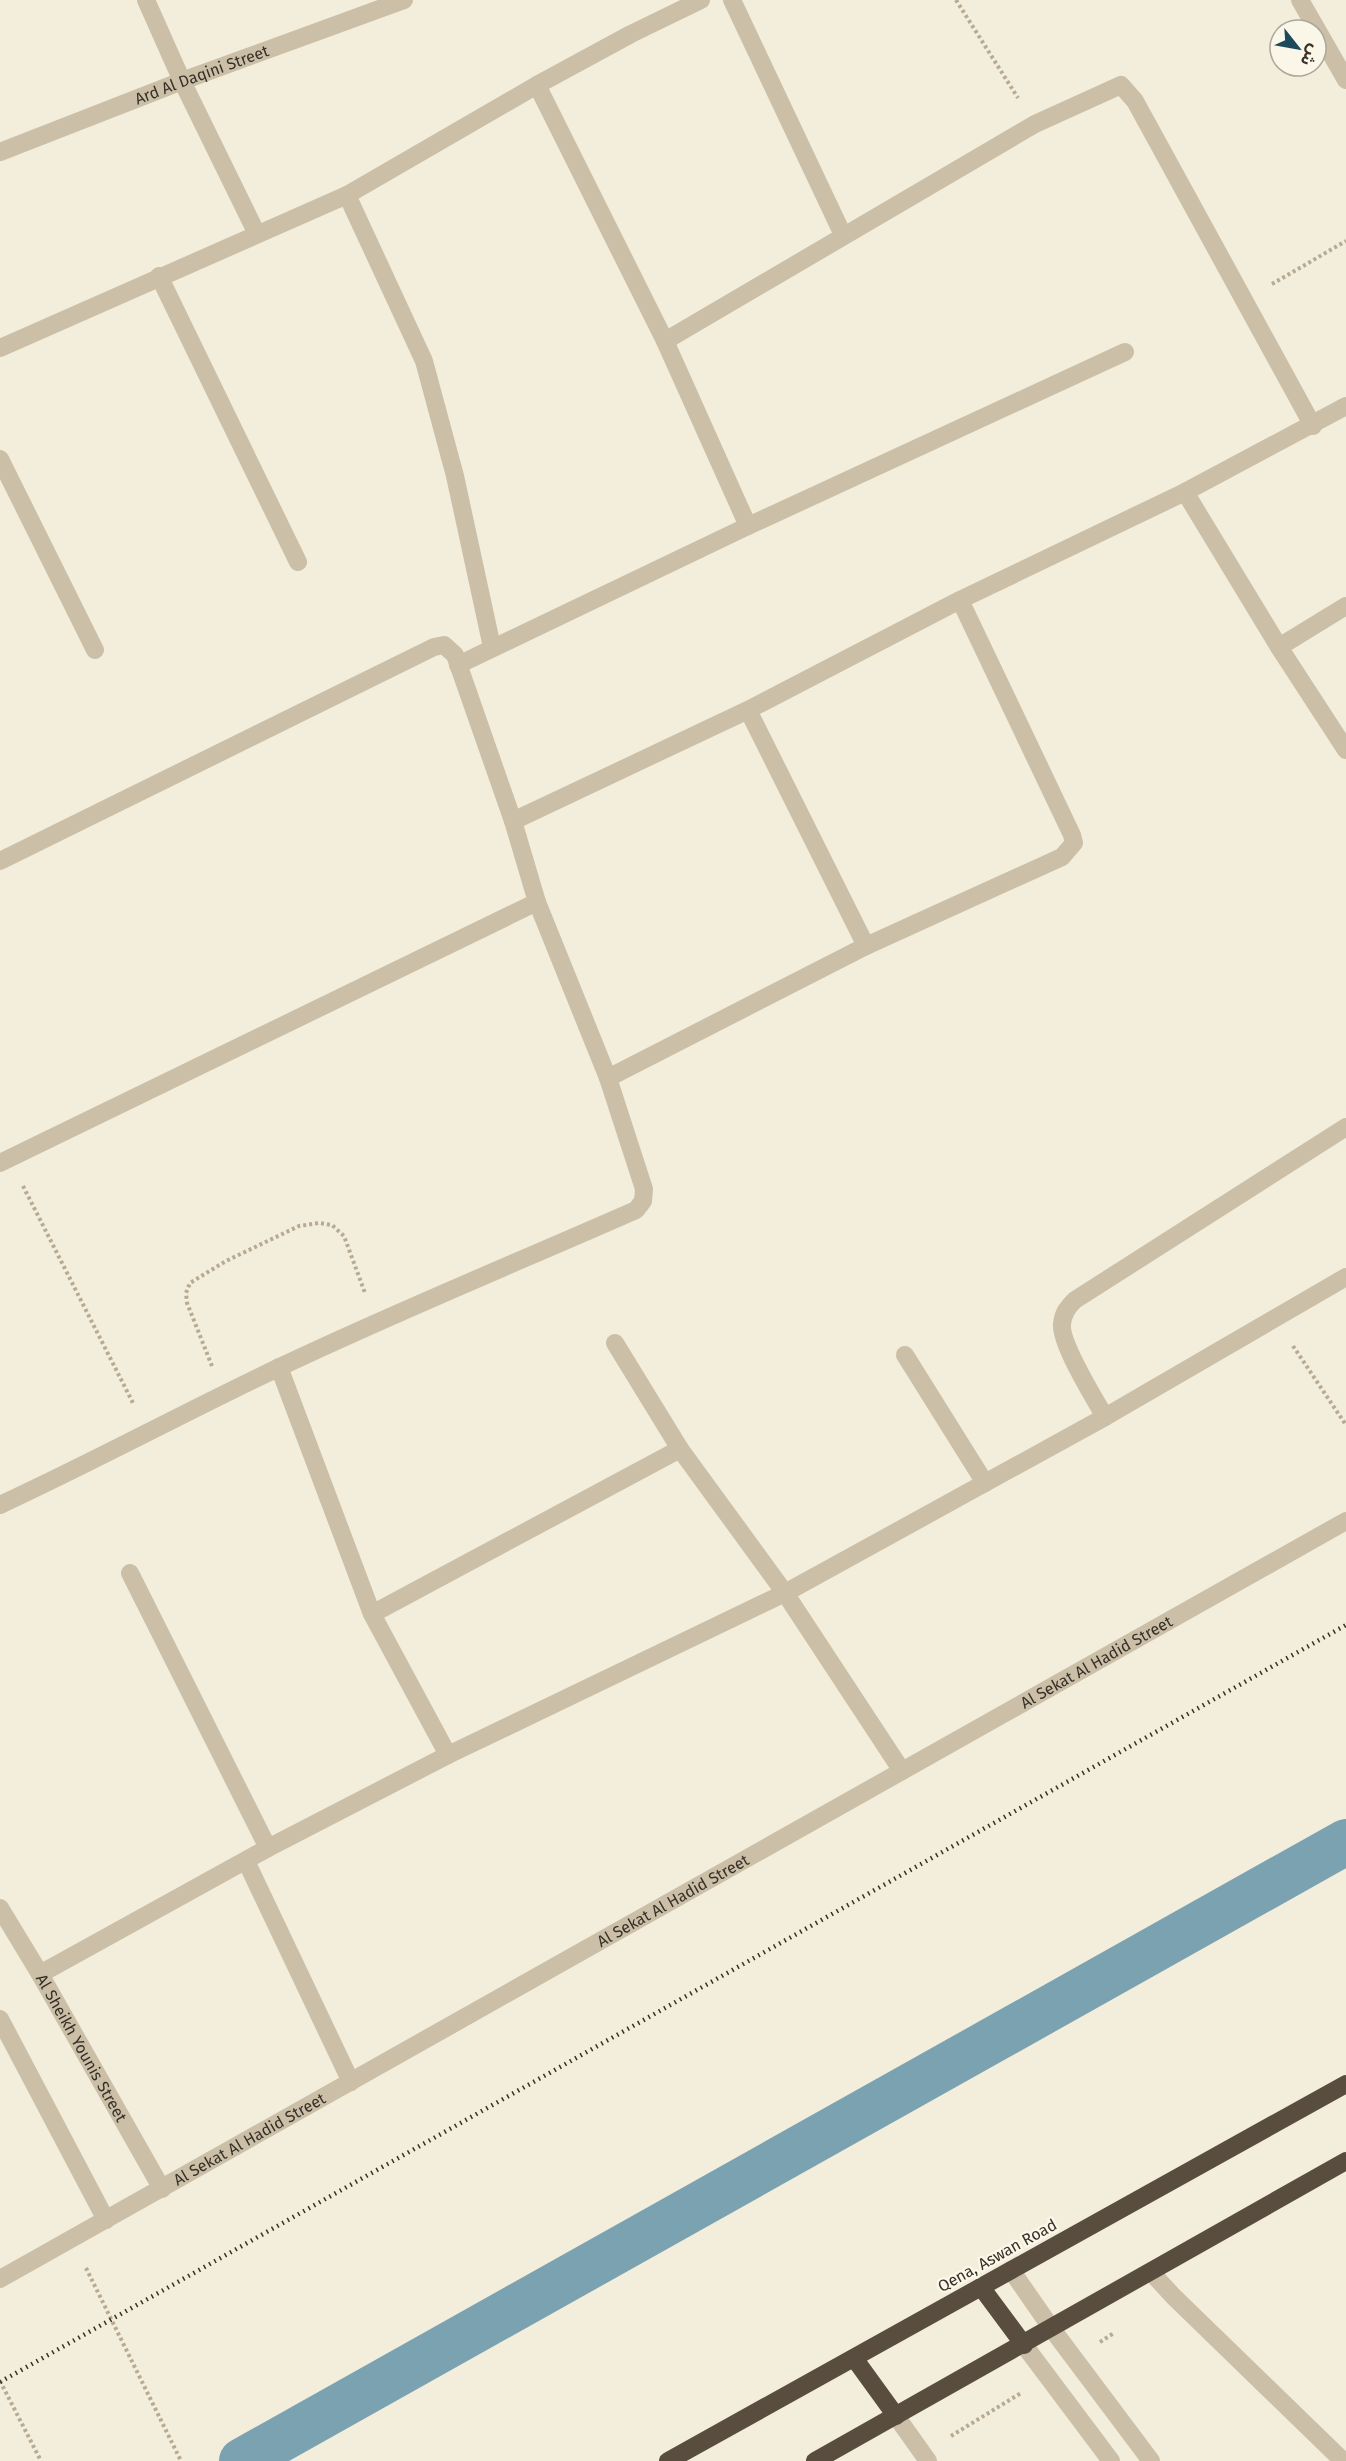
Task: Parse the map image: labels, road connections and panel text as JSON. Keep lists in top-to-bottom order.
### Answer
{
  "streets": {
    "highway": ["Qena, Aswan Road"],
    "street": ["Ard Al Daqini Street", "Al Sekat Al Hadid Street", "Al Sheikh Younis Street"]
  },
  "crossings": [
    ["Al Sekat Al Hadid Street", "Al Sheikh Younis Street"]
  ],
  "north": "bottom right"
}
